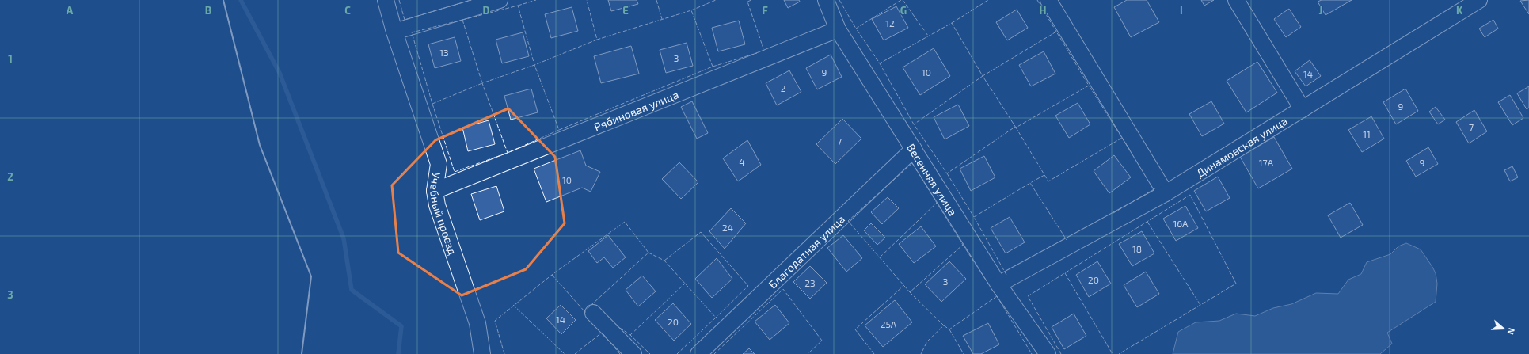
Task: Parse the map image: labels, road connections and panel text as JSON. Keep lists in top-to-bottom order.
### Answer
{
  "streets": {
    "street": [
      "Рябиновая улица",
      "Динамовская улица",
      "Весенняя улица",
      "Учебный проезд",
      "Благодатная улица"
    ]
  },
  "crossings": [
    ["Рябиновая улица", "Весенняя улица"],
    ["Рябиновая улица", "Учебный проезд"],
    ["Динамовская улица", "Весенняя улица"],
    ["Весенняя улица", "Благодатная улица"]
  ],
  "house_numbers": [
    "12",
    "13",
    "3",
    "9",
    "10",
    "14",
    "2",
    "9",
    "7",
    "11",
    "7",
    "4",
    "17А",
    "9",
    "10",
    "16А",
    "24",
    "18",
    "20",
    "3",
    "23",
    "14",
    "20",
    "25А"
  ],
  "north": "right",
  "grid": {
    "columns": [
      "A",
      "B",
      "C",
      "D",
      "E",
      "F",
      "G",
      "H",
      "I",
      "J",
      "K"
    ],
    "rows": ["1", "2", "3"]
  }
}
